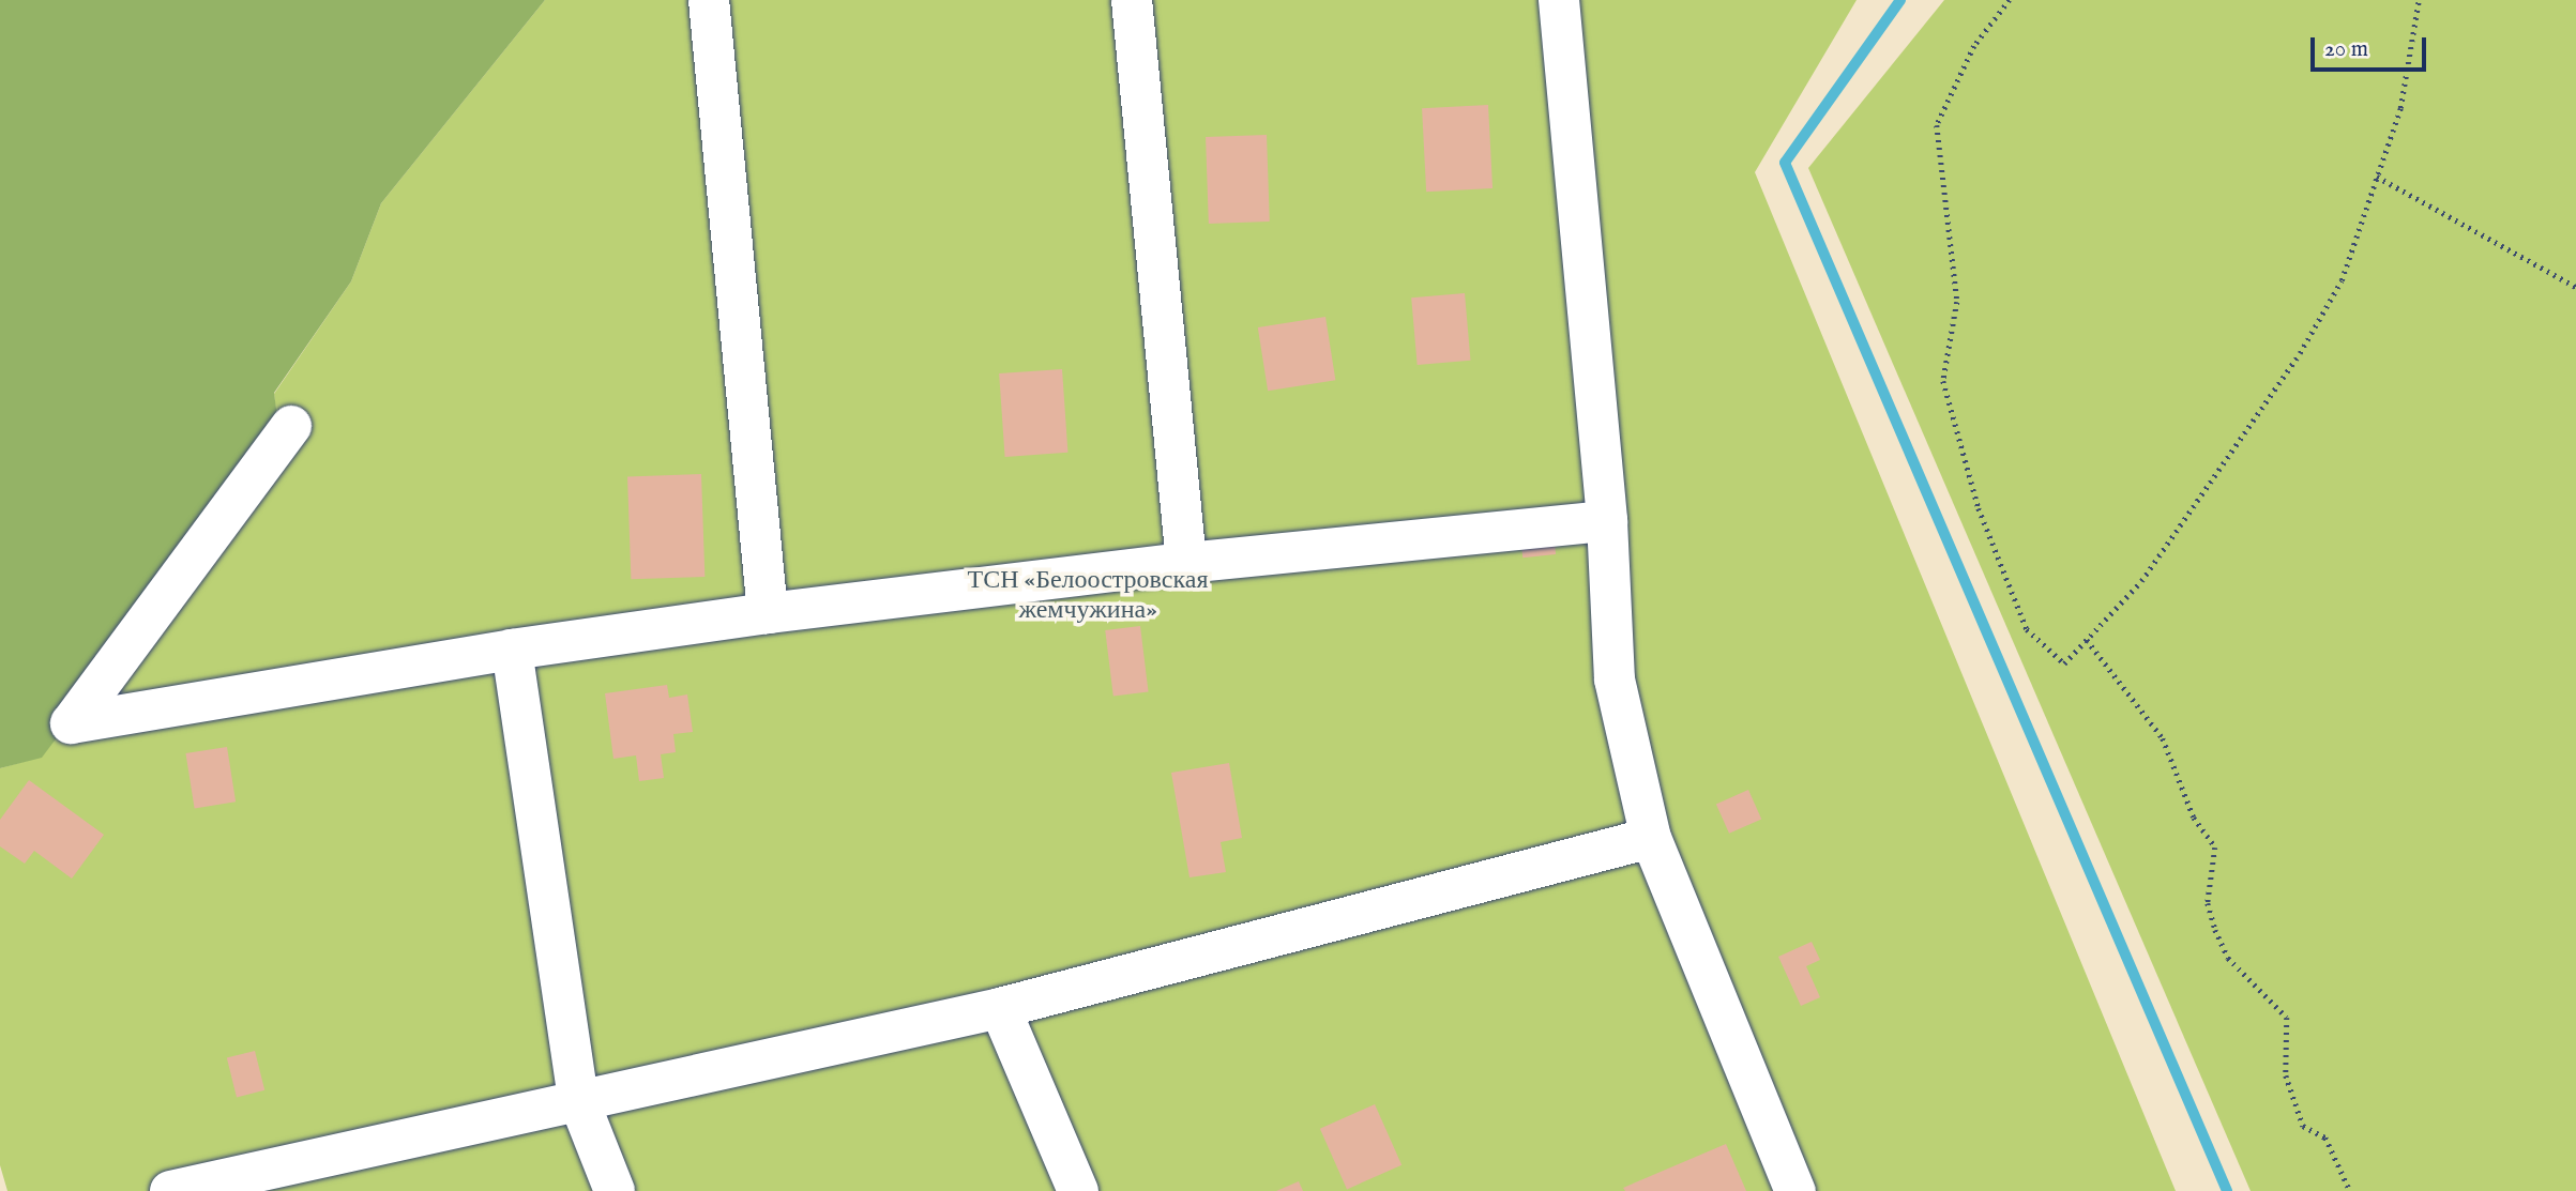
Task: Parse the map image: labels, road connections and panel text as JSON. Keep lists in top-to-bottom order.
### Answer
{
  "parks": ["ТСН «Белоостровская жемчужина»"],
  "scale_bar": "20 m"
}
